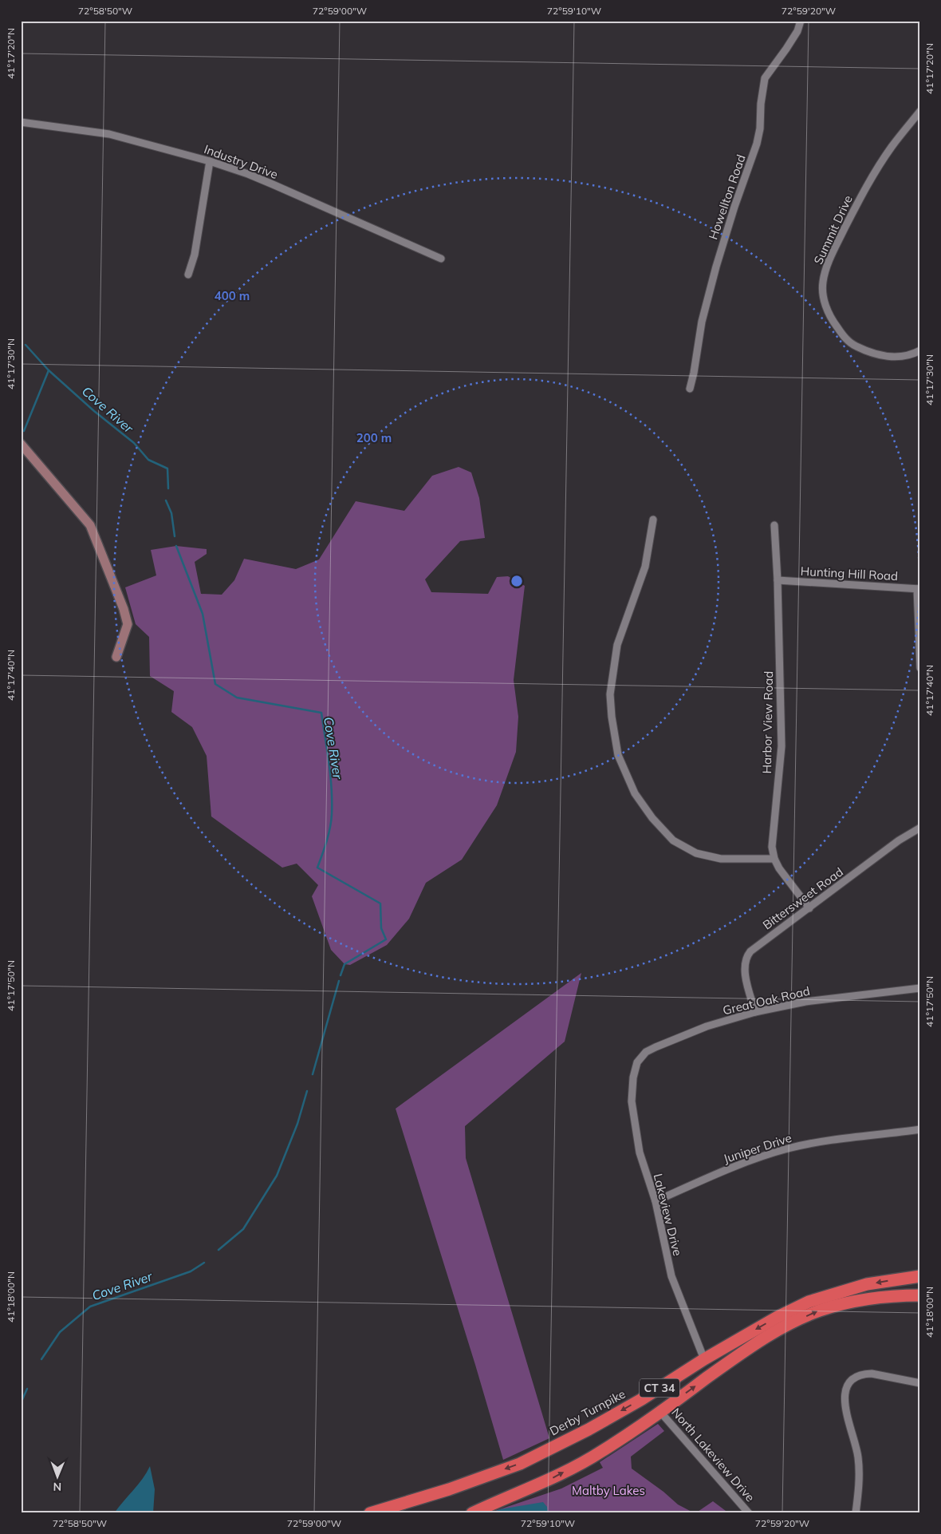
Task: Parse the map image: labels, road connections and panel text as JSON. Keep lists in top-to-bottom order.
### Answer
{
  "streets": {
    "highway": ["CT 34", "Derby Turnpike"],
    "street": [
      "Industry Drive",
      "Howellton Road",
      "Summit Drive",
      "Hunting Hill Road",
      "Harbor View Road",
      "Bittersweet Road",
      "Great Oak Road",
      "Juniper Drive",
      "Lakeview Drive",
      "North Lakeview Drive"
    ]
  },
  "crossings": [
    ["Hunting Hill Road", "Harbor View Road"],
    ["Harbor View Road", "Bittersweet Road"],
    ["Bittersweet Road", "Great Oak Road"],
    ["Great Oak Road", "Lakeview Drive"],
    ["Juniper Drive", "Lakeview Drive"],
    ["Lakeview Drive", "Derby Turnpike"],
    ["CT 34", "North Lakeview Drive"]
  ],
  "water": ["Cove River"],
  "parks": ["Maltby Lakes"],
  "north": "bottom",
  "coordinates": [
    "72°58'50\"W",
    "72°59'00\"W",
    "72°59'10\"W",
    "72°59'20\"W",
    "41°17'20\"N",
    "41°17'30\"N",
    "41°17'40\"N",
    "41°17'50\"N",
    "41°18'00\"N"
  ],
  "rings": ["400 m", "200 m"]
}
